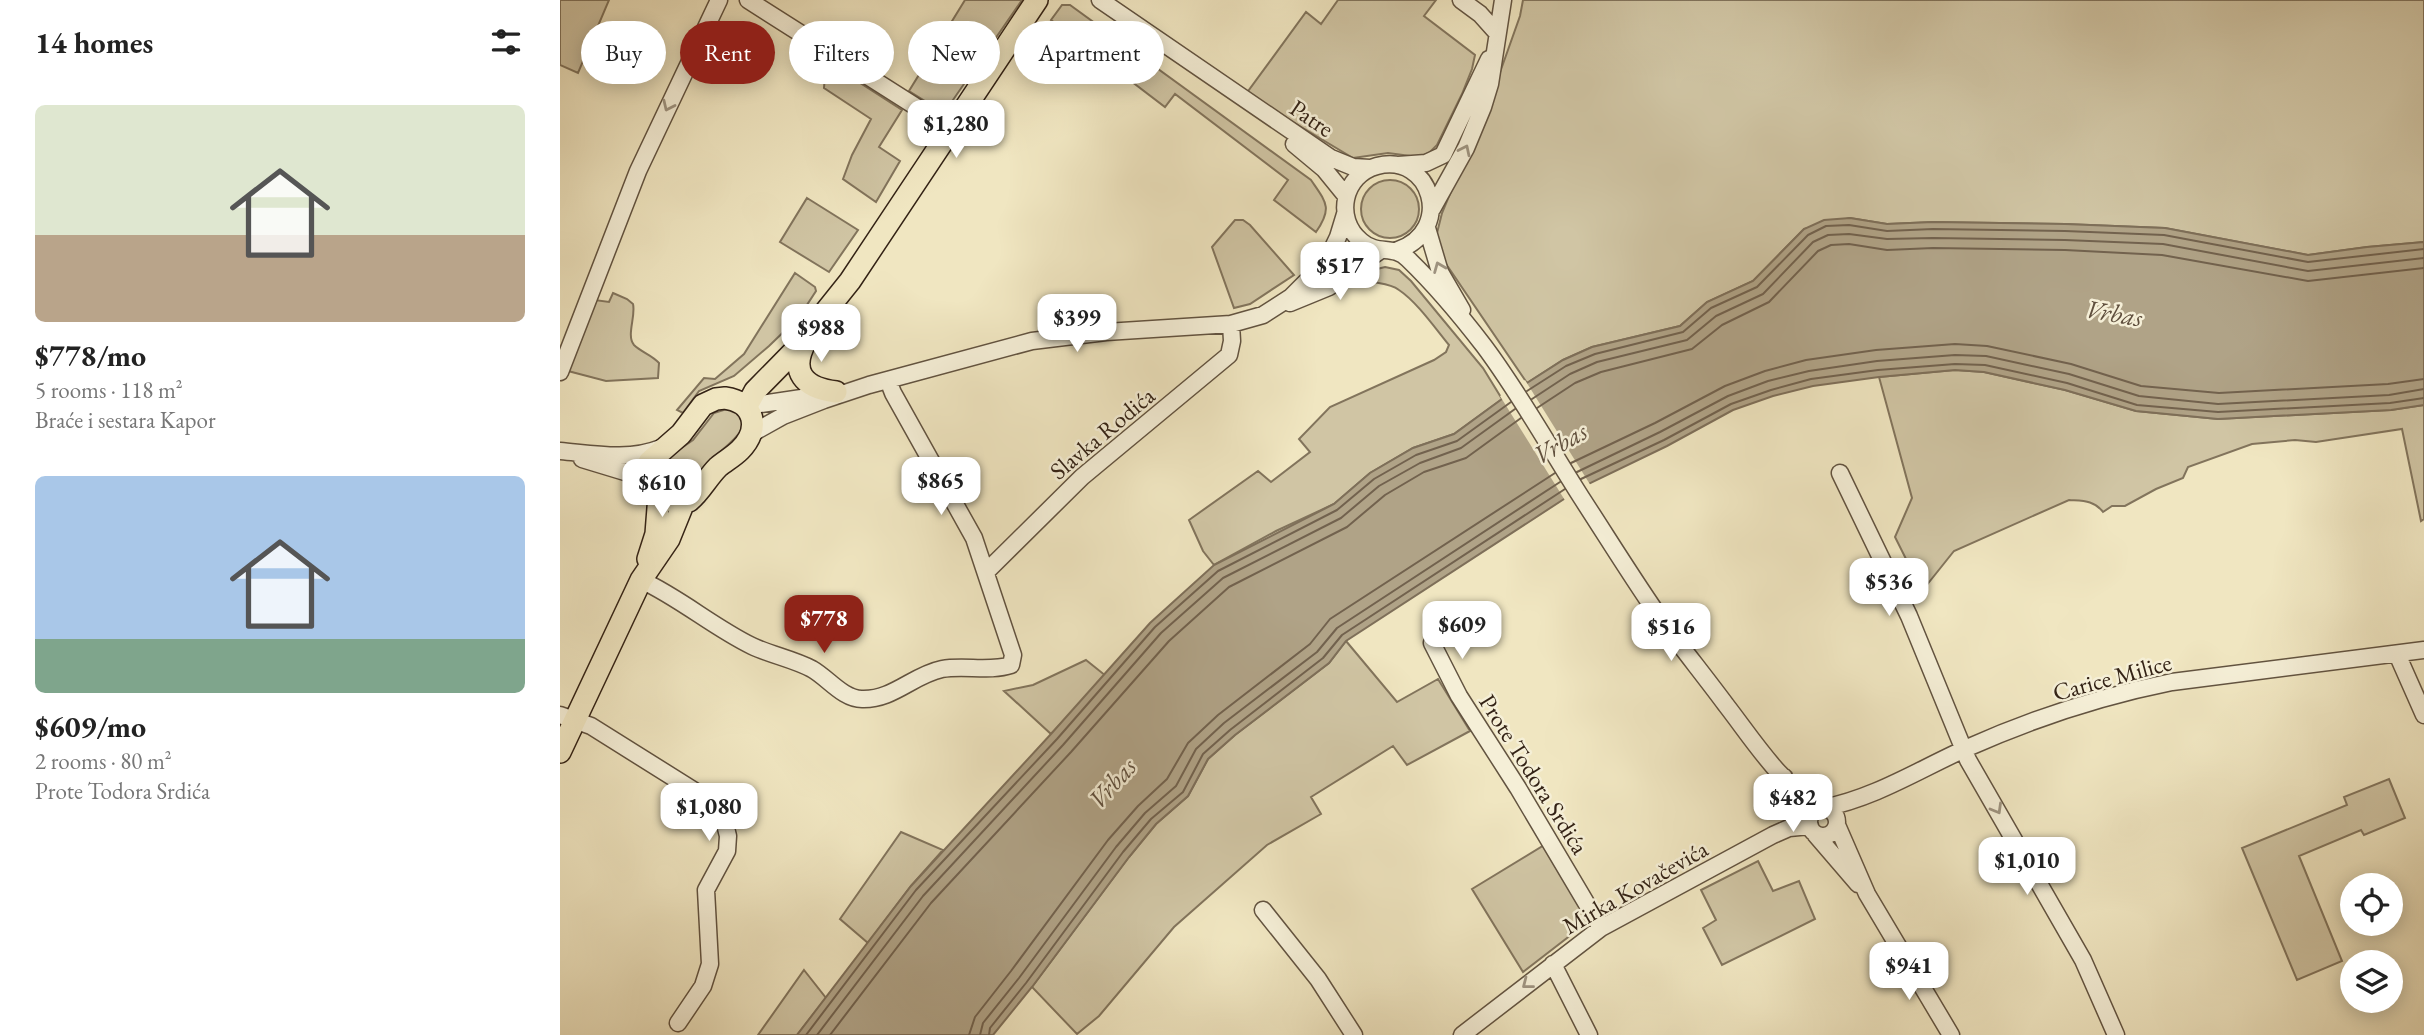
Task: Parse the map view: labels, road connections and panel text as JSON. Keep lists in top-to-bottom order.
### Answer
{
  "streets": {
    "street": [
      "Patre",
      "Slavka Rodića",
      "Carice Milice",
      "Prote Todora Srdića",
      "Mirka Kovačevića"
    ]
  },
  "crossings": [
    ["Carice Milice", "Mirka Kovačevića"],
    ["Prote Todora Srdića", "Mirka Kovačevića"]
  ],
  "water": ["Vrbas"],
  "page": {
    "heading": "14 homes",
    "chip": [
      "Buy",
      "Rent",
      "Filters",
      "New",
      "Apartment"
    ],
    "list": [
      {
        "name": "$778/mo",
        "note": "5 rooms · 118 m² · Braće i sestara Kapor"
      },
      {
        "name": "$609/mo",
        "note": "2 rooms · 80 m² · Prote Todora Srdića"
      }
    ],
    "price": [
      "$1,280",
      "$517",
      "$399",
      "$988",
      "$865",
      "$610",
      "$536",
      "$778",
      "$609",
      "$516",
      "$482",
      "$1,080",
      "$1,010",
      "$941"
    ]
  }
}
